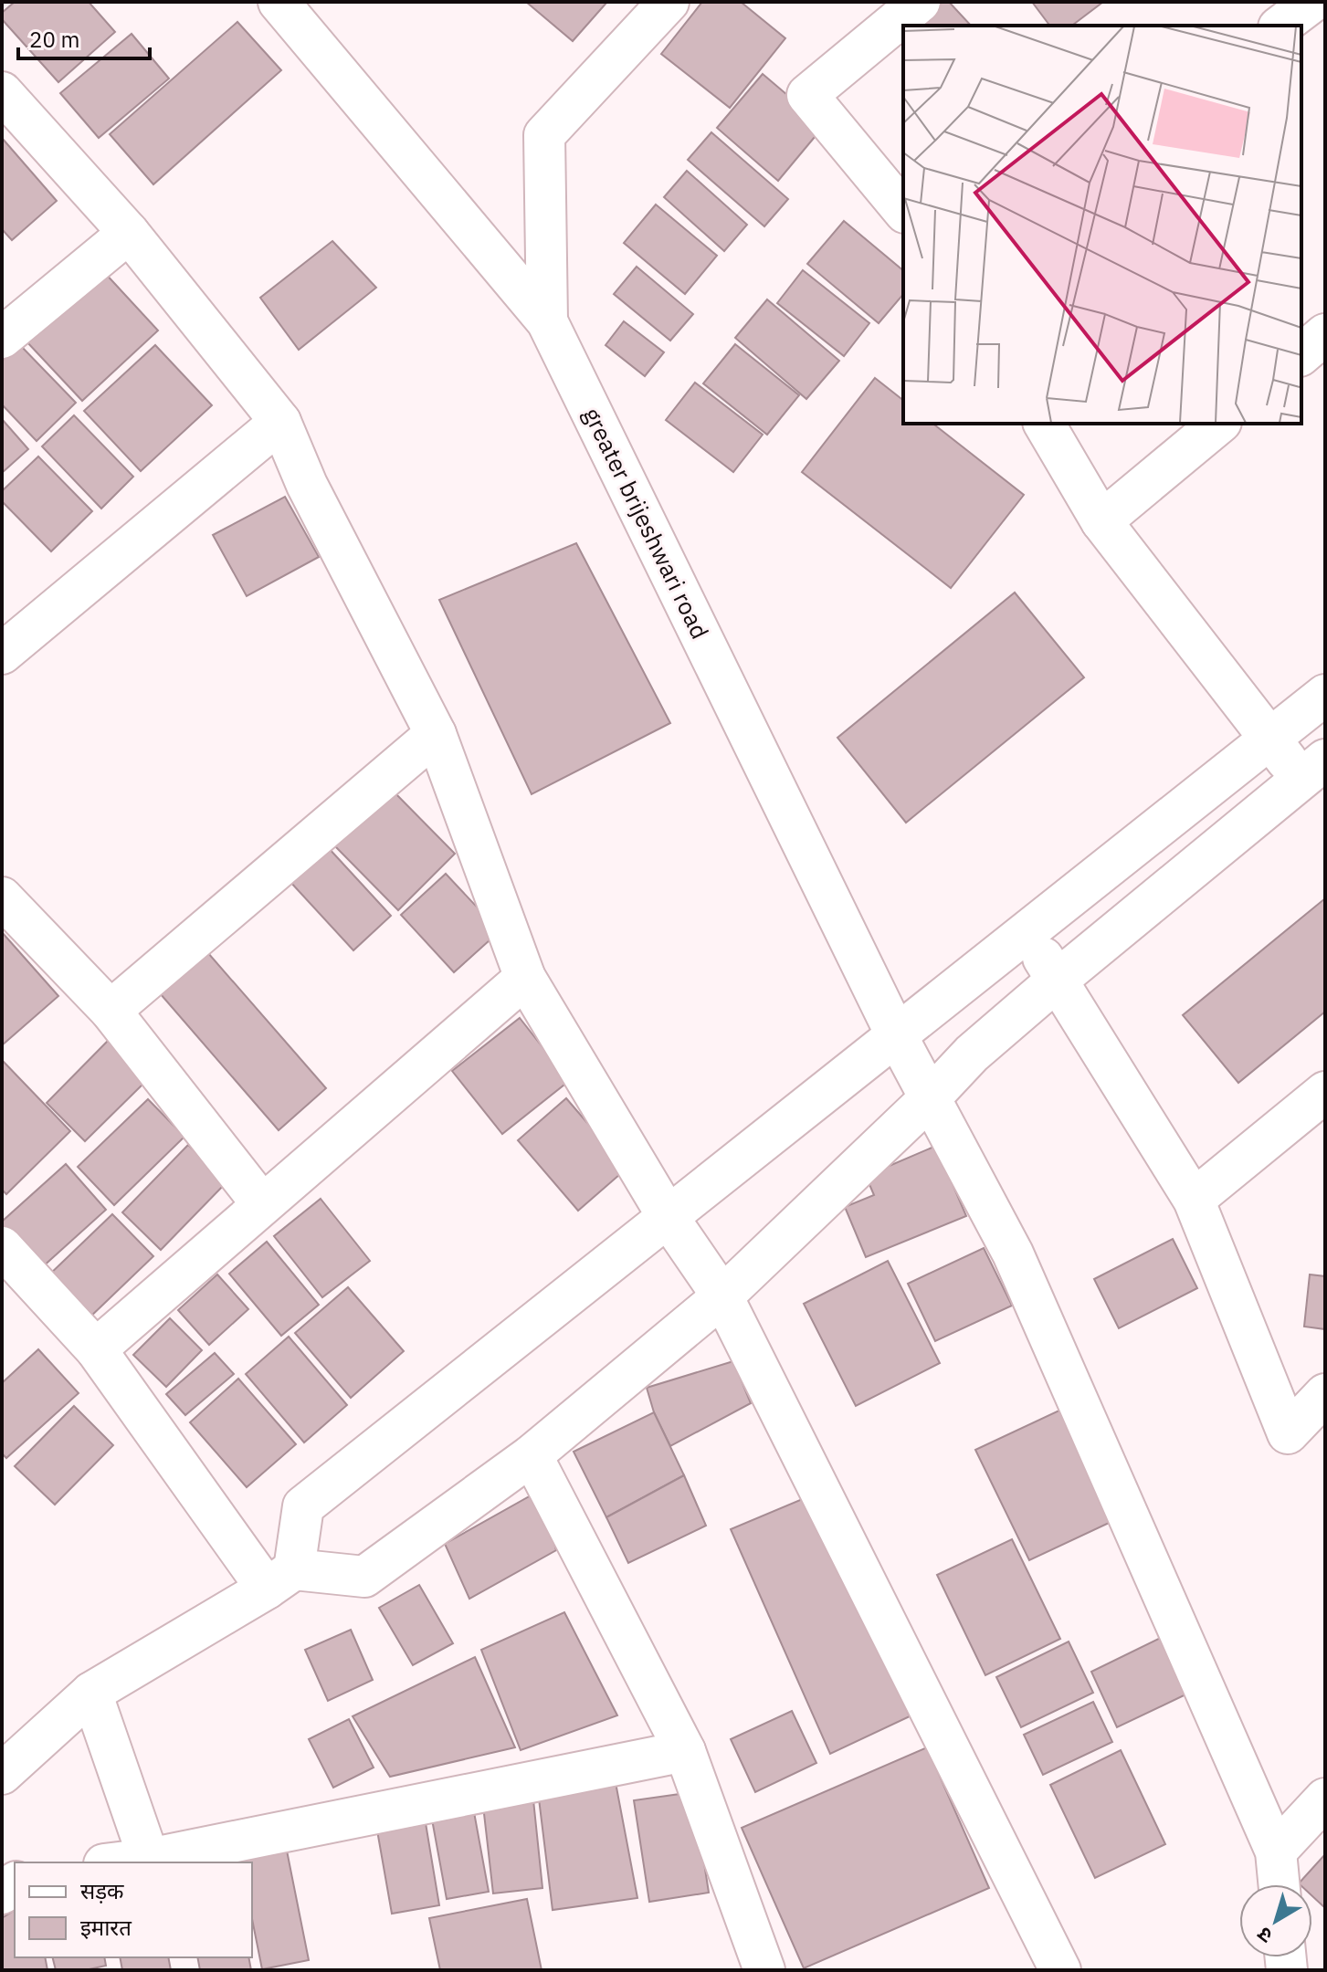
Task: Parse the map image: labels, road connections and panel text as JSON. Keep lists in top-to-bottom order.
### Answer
{
  "streets": {
    "street": ["greater brijeshwari road"]
  },
  "legend": ["सड़क", "इमारत"],
  "scale_bar": "20 m",
  "north": "bottom left"
}
